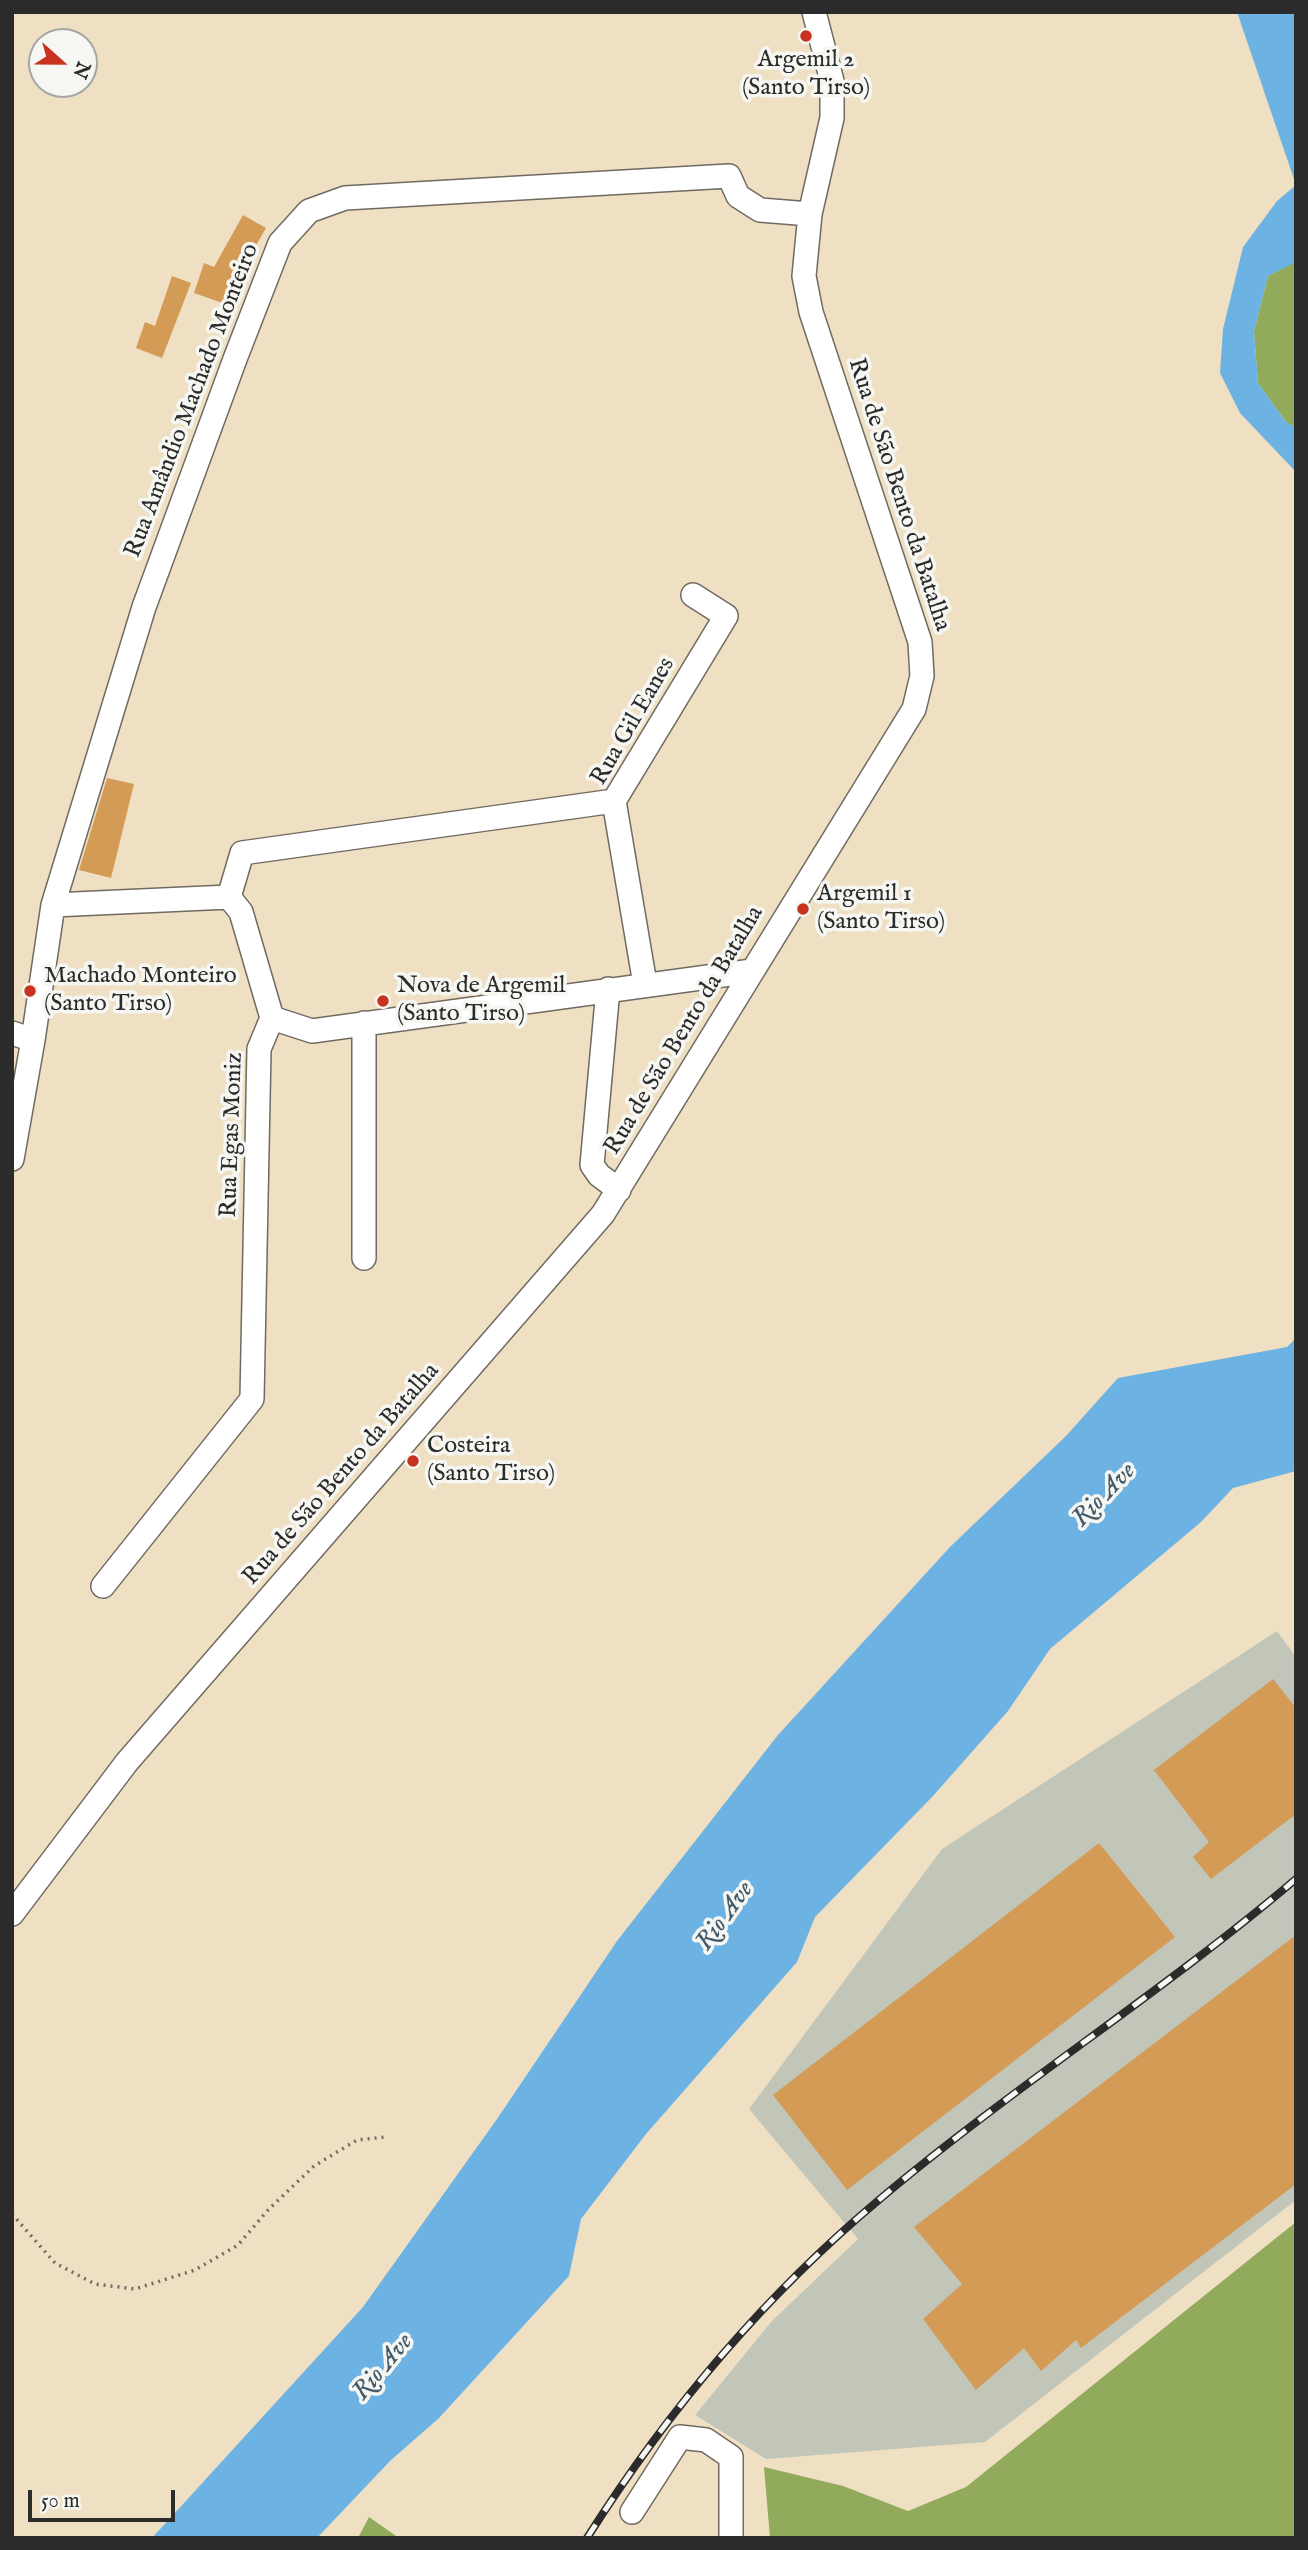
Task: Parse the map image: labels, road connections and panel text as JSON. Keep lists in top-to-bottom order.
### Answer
{
  "streets": {
    "street": [
      "Rua Amândio Machado Monteiro",
      "Rua de São Bento da Batalha",
      "Rua Gil Eanes",
      "Rua Egas Moniz"
    ]
  },
  "crossings": [
    ["Rua Amândio Machado Monteiro", "Rua de São Bento da Batalha"]
  ],
  "water": ["Rio Ave"],
  "places": [
    "Argemil 2 (Santo Tirso)",
    "Argemil 1 (Santo Tirso)",
    "Machado Monteiro (Santo Tirso)",
    "Nova de Argemil (Santo Tirso)",
    "Costeira (Santo Tirso)"
  ],
  "scale_bar": "50 m",
  "north": "right"
}
